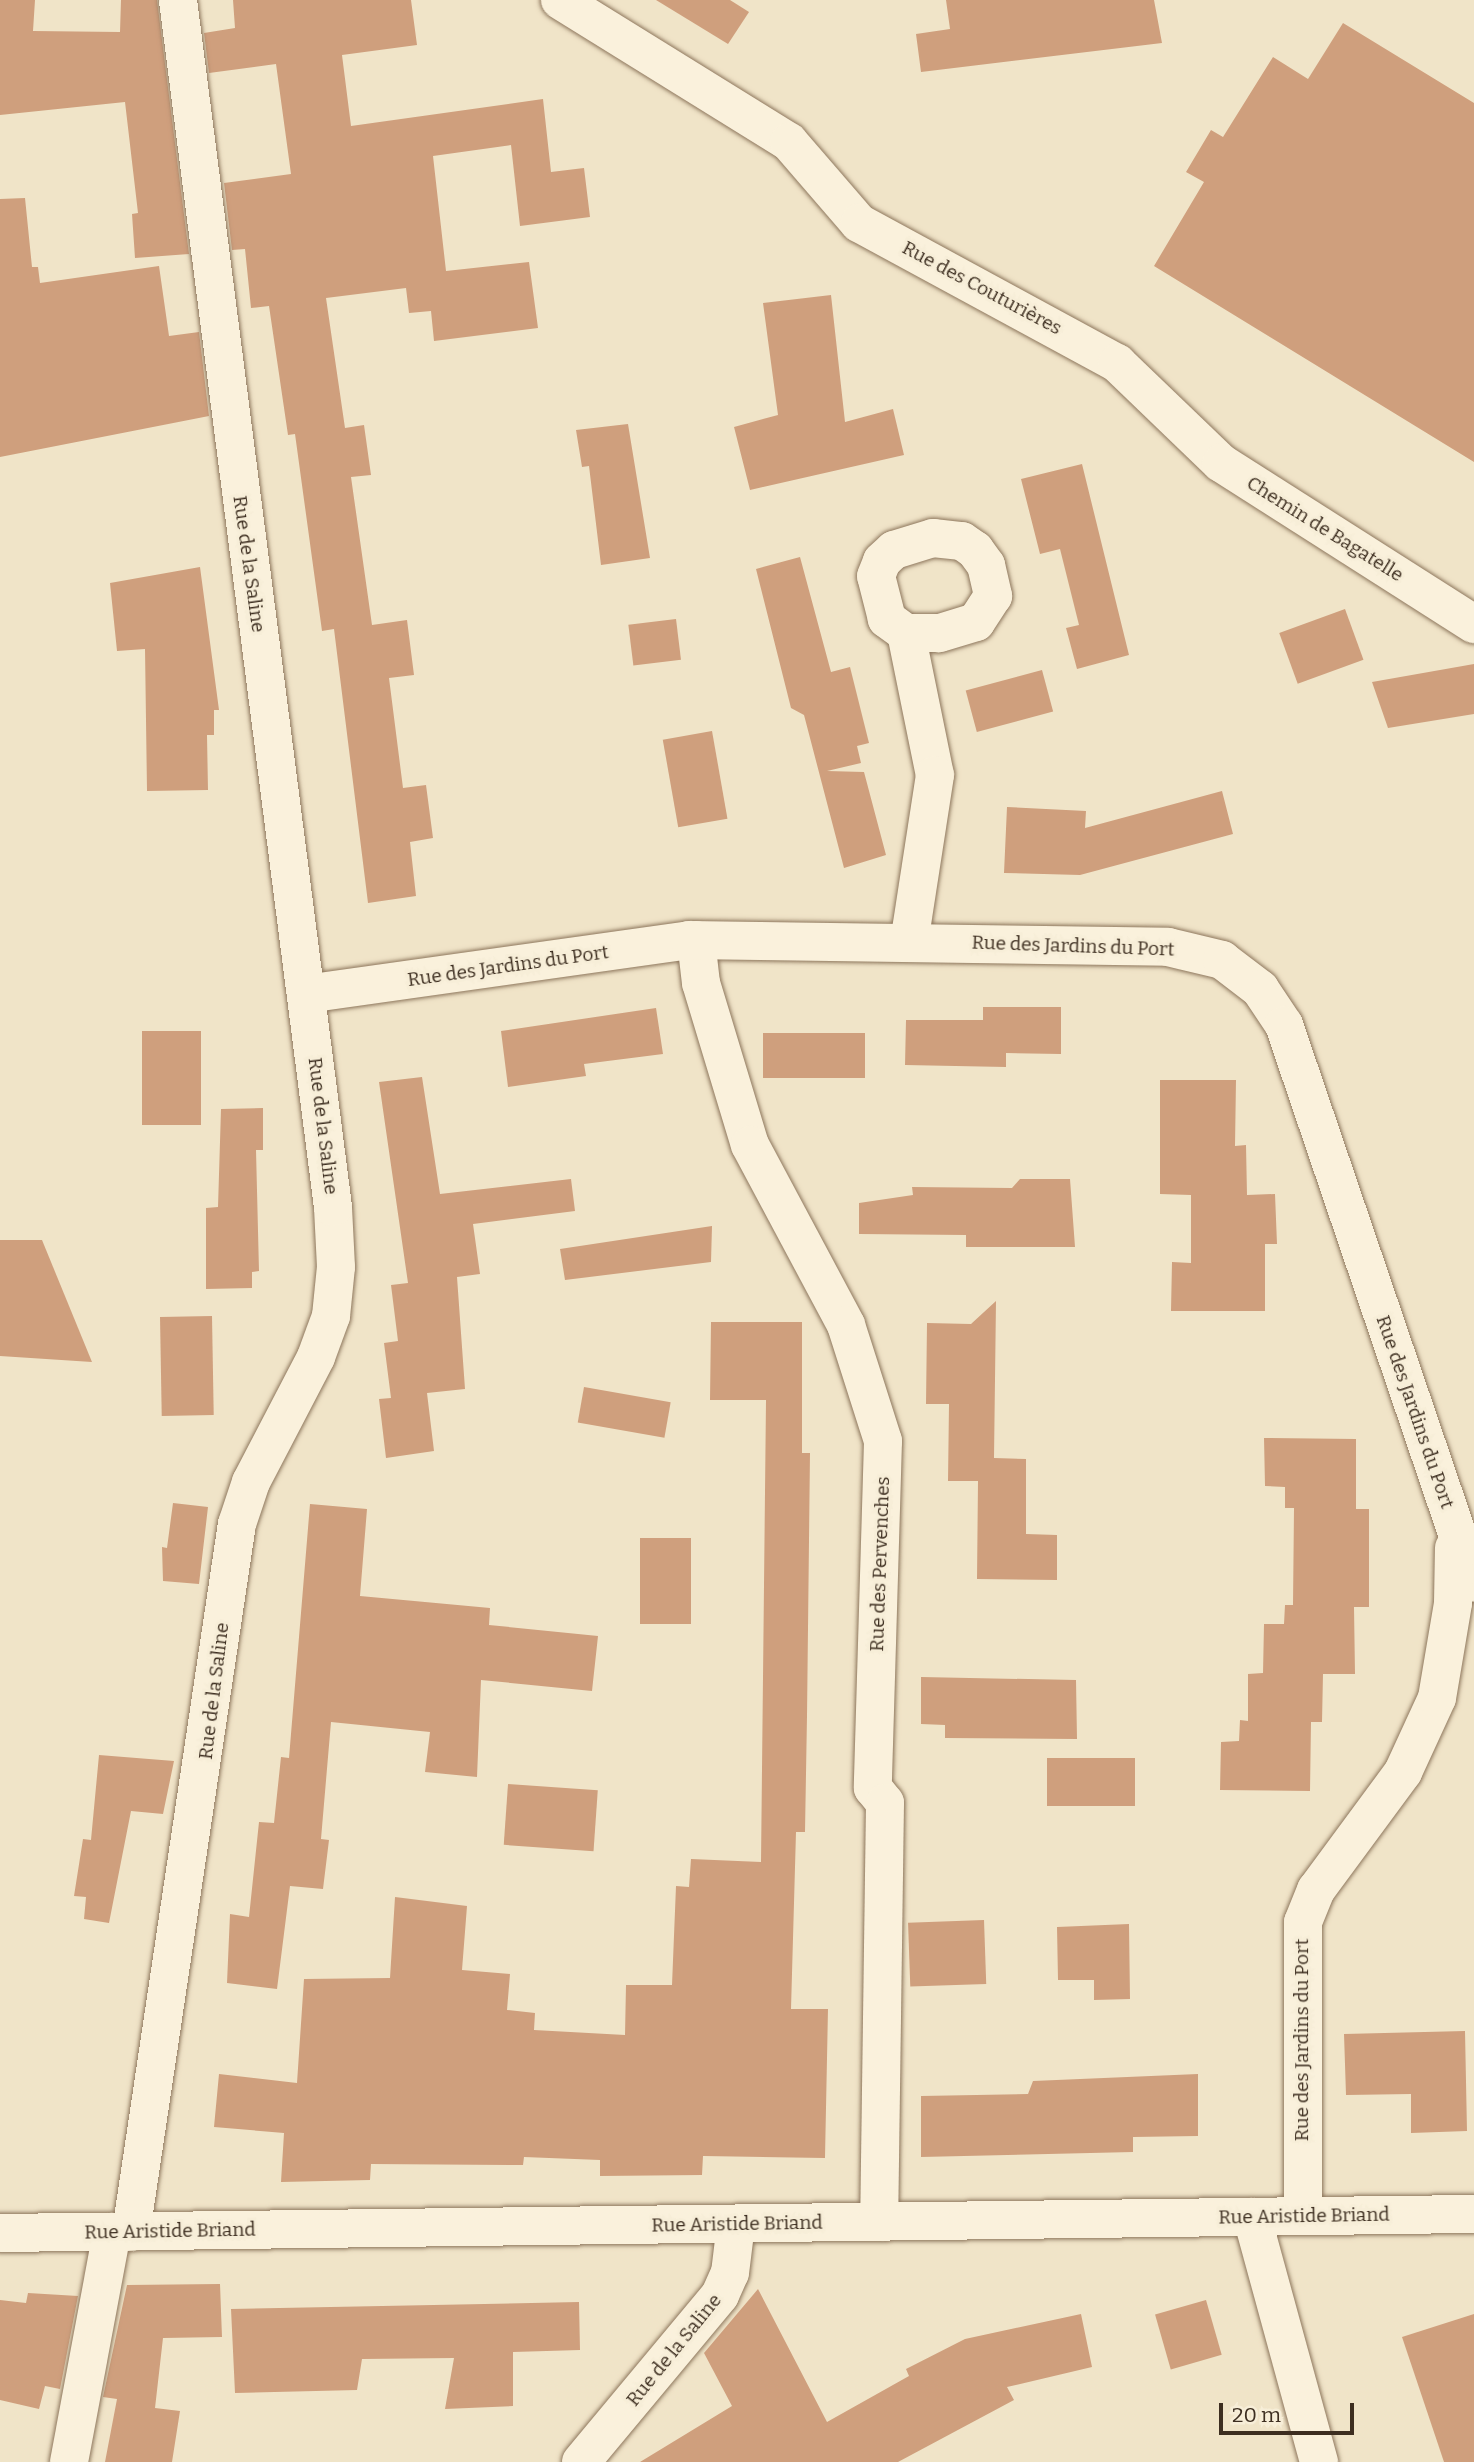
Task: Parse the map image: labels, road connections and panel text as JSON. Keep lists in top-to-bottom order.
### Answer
{
  "streets": {
    "street": [
      "Rue des Couturières",
      "Chemin de Bagatelle",
      "Rue de la Saline",
      "Rue des Jardins du Port",
      "Rue des Pervenches",
      "Rue Aristide Briand"
    ]
  },
  "crossings": [
    ["Rue des Couturières", "Chemin de Bagatelle"],
    ["Rue de la Saline", "Rue des Jardins du Port"],
    ["Rue de la Saline", "Rue Aristide Briand"],
    ["Rue des Jardins du Port", "Rue des Pervenches"],
    ["Rue des Jardins du Port", "Rue Aristide Briand"],
    ["Rue des Pervenches", "Rue Aristide Briand"]
  ],
  "scale_bar": "20 m"
}
